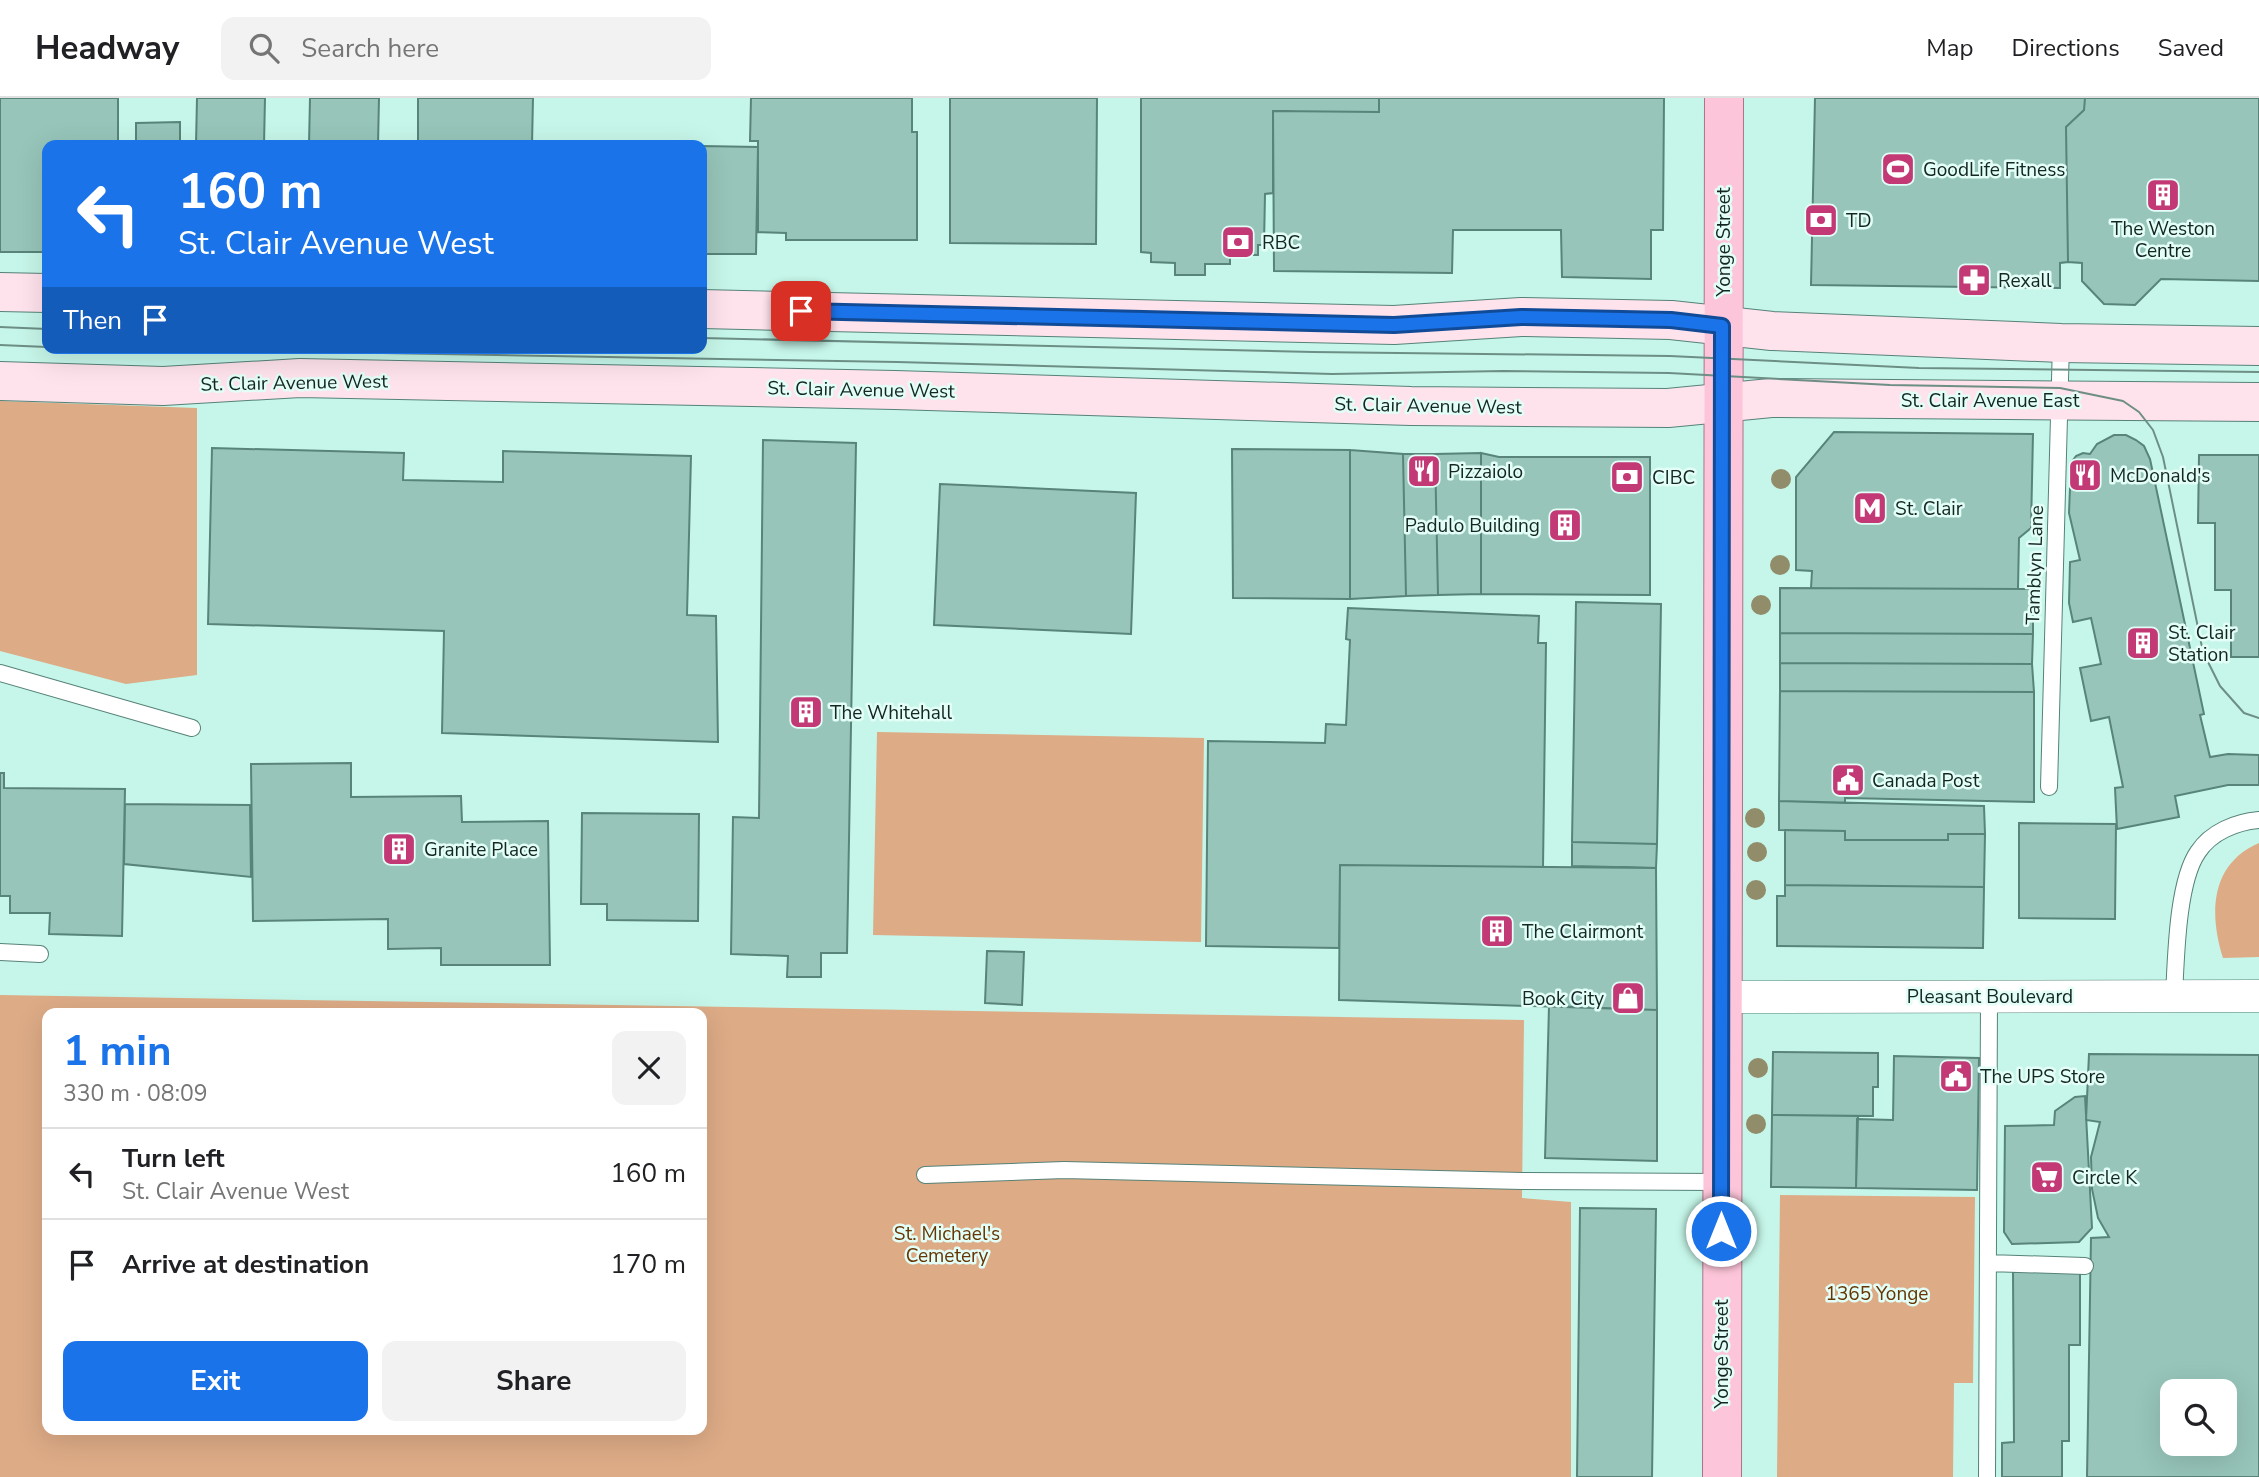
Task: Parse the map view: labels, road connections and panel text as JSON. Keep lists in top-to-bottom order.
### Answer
{
  "streets": {
    "main road": ["Yonge Street", "St. Clair Avenue West", "St. Clair Avenue East"],
    "street": ["Pleasant Boulevard"],
    "lane": ["Tamblyn Lane"]
  },
  "crossings": [
    ["Yonge Street", "St. Clair Avenue West"],
    ["Yonge Street", "St. Clair Avenue East"],
    ["Yonge Street", "Pleasant Boulevard"],
    ["St. Clair Avenue West", "St. Clair Avenue East"],
    ["St. Clair Avenue East", "Tamblyn Lane"]
  ],
  "parks": ["St. Michael's Cemetery", "1365 Yonge"],
  "places": {
    "sports": ["GoodLife Fitness"],
    "building": [
      "The Weston Centre",
      "Padulo Building",
      "St. Clair Station",
      "The Whitehall",
      "Granite Place",
      "The Clairmont"
    ],
    "bank": ["TD", "RBC", "CIBC"],
    "pharmacy": ["Rexall"],
    "restaurant": ["Pizzaiolo", "McDonald's"],
    "metro station": ["St. Clair"],
    "public building": ["Canada Post", "The UPS Store"],
    "shop": ["Book City"],
    "supermarket": ["Circle K"]
  },
  "page": {
    "header": "Headway",
    "search": "Search here",
    "nav": ["Map", "Directions", "Saved"],
    "turn": ["160 m", "St. Clair Avenue West"],
    "then": "Then",
    "heading": ["1 min", "330 m · 08:09"],
    "list": [
      {
        "name": "Turn left",
        "note": "St. Clair Avenue West",
        "value": "160 m"
      },
      {
        "name": "Arrive at destination",
        "value": "170 m"
      }
    ],
    "buttons": ["Exit", "Share"]
  }
}
